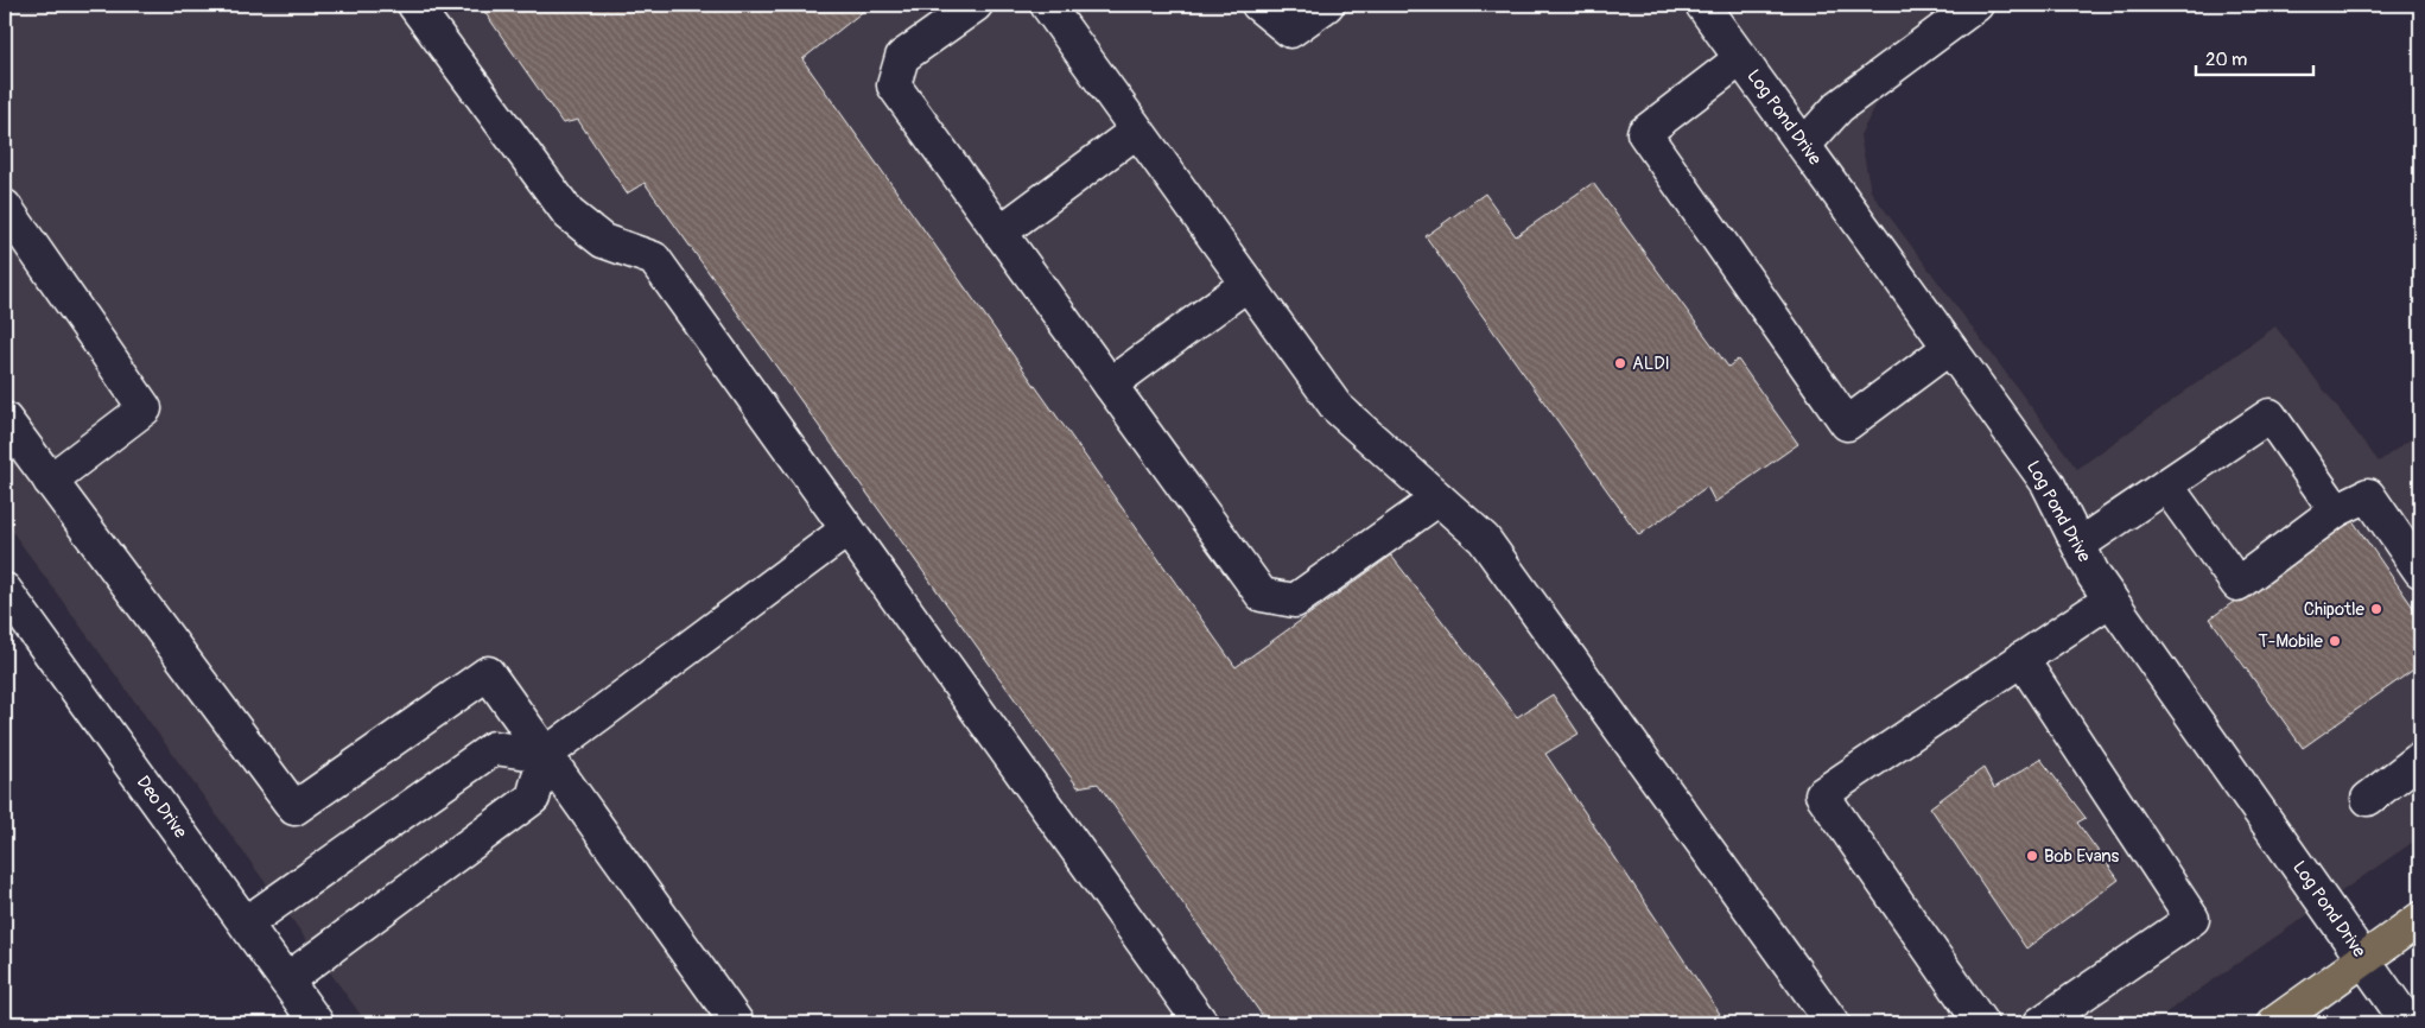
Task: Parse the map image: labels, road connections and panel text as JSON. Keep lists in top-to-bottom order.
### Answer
{
  "streets": {
    "street": ["Log Pond Drive", "Deo Drive"]
  },
  "places": [
    "ALDI",
    "Chipotle",
    "T-Mobile",
    "Bob Evans"
  ],
  "scale_bar": "20 m"
}
